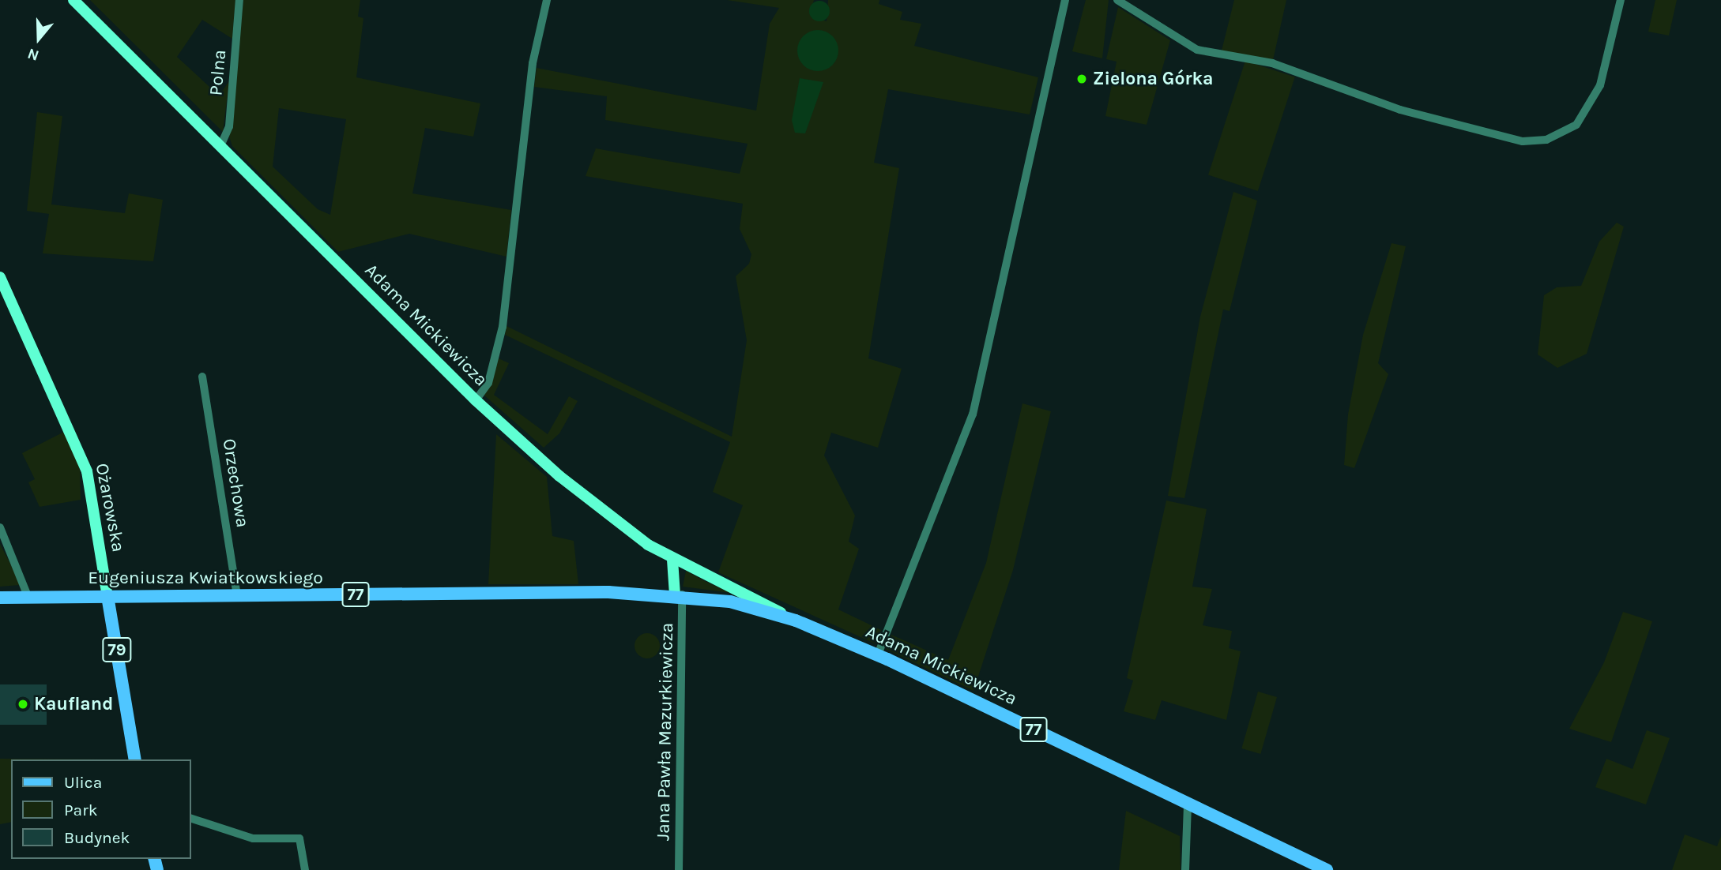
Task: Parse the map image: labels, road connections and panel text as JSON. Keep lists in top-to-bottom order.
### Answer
{
  "streets": {
    "main road": [
      "Adama Mickiewicza",
      "Ożarowska",
      "Eugeniusza Kwiatkowskiego",
      "77",
      "79"
    ],
    "street": ["Polna", "Orzechowa", "Jana Pawła Mazurkiewicza"]
  },
  "crossings": [
    ["Polna", "Adama Mickiewicza"],
    ["Adama Mickiewicza", "Eugeniusza Kwiatkowskiego"],
    ["Adama Mickiewicza", "77"],
    ["Adama Mickiewicza", "Jana Pawła Mazurkiewicza"],
    ["Orzechowa", "Eugeniusza Kwiatkowskiego"],
    ["Ożarowska", "Eugeniusza Kwiatkowskiego"],
    ["Eugeniusza Kwiatkowskiego", "Jana Pawła Mazurkiewicza"]
  ],
  "places": ["Zielona Górka", "Kaufland"],
  "legend": ["Ulica", "Park", "Budynek"],
  "north": "bottom"
}
